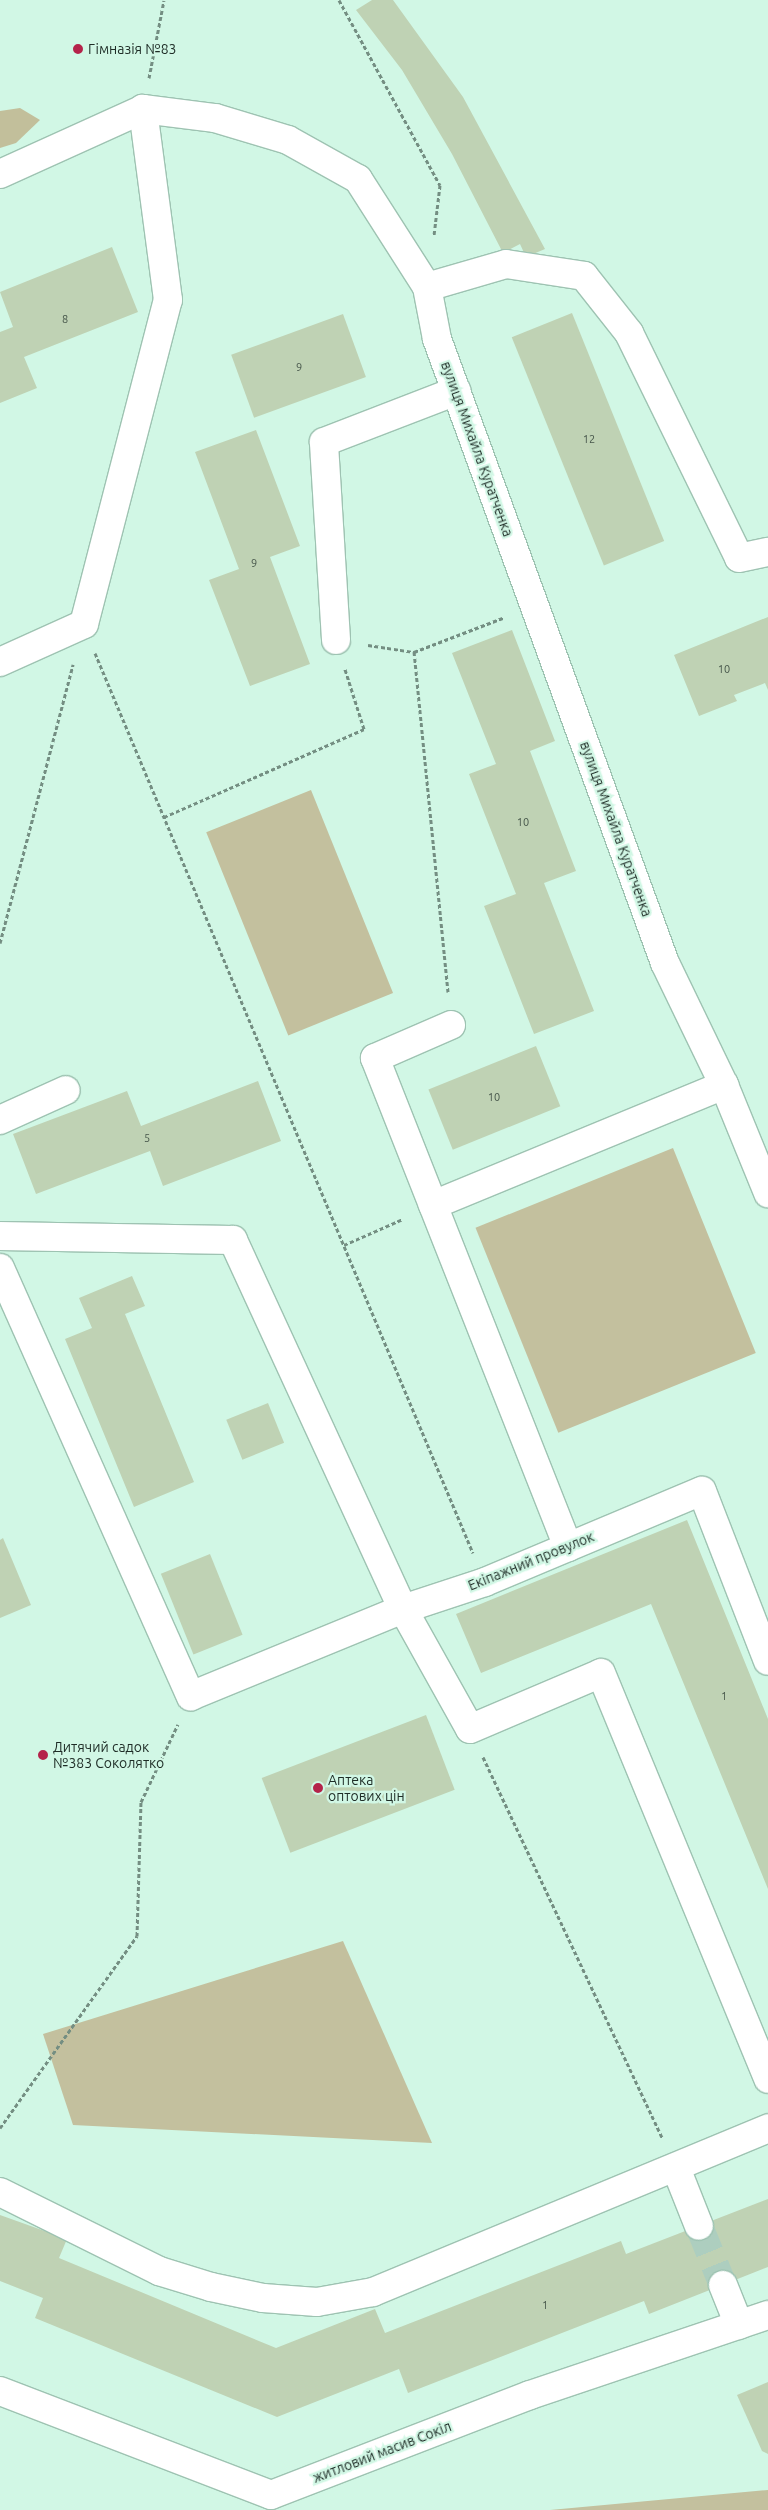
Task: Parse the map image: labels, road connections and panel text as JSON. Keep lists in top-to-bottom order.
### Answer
{
  "streets": {
    "lane": ["вулиця Михайла Куратченка", "Екіпажний провулок", "житловий масив Сокіл"]
  },
  "places": ["Гімназія №83", "Дитячий садок №383 Соколятко", "Аптека оптових цін"],
  "house_numbers": [
    "8",
    "9",
    "12",
    "9",
    "10",
    "10",
    "10",
    "5",
    "1",
    "1"
  ]
}
